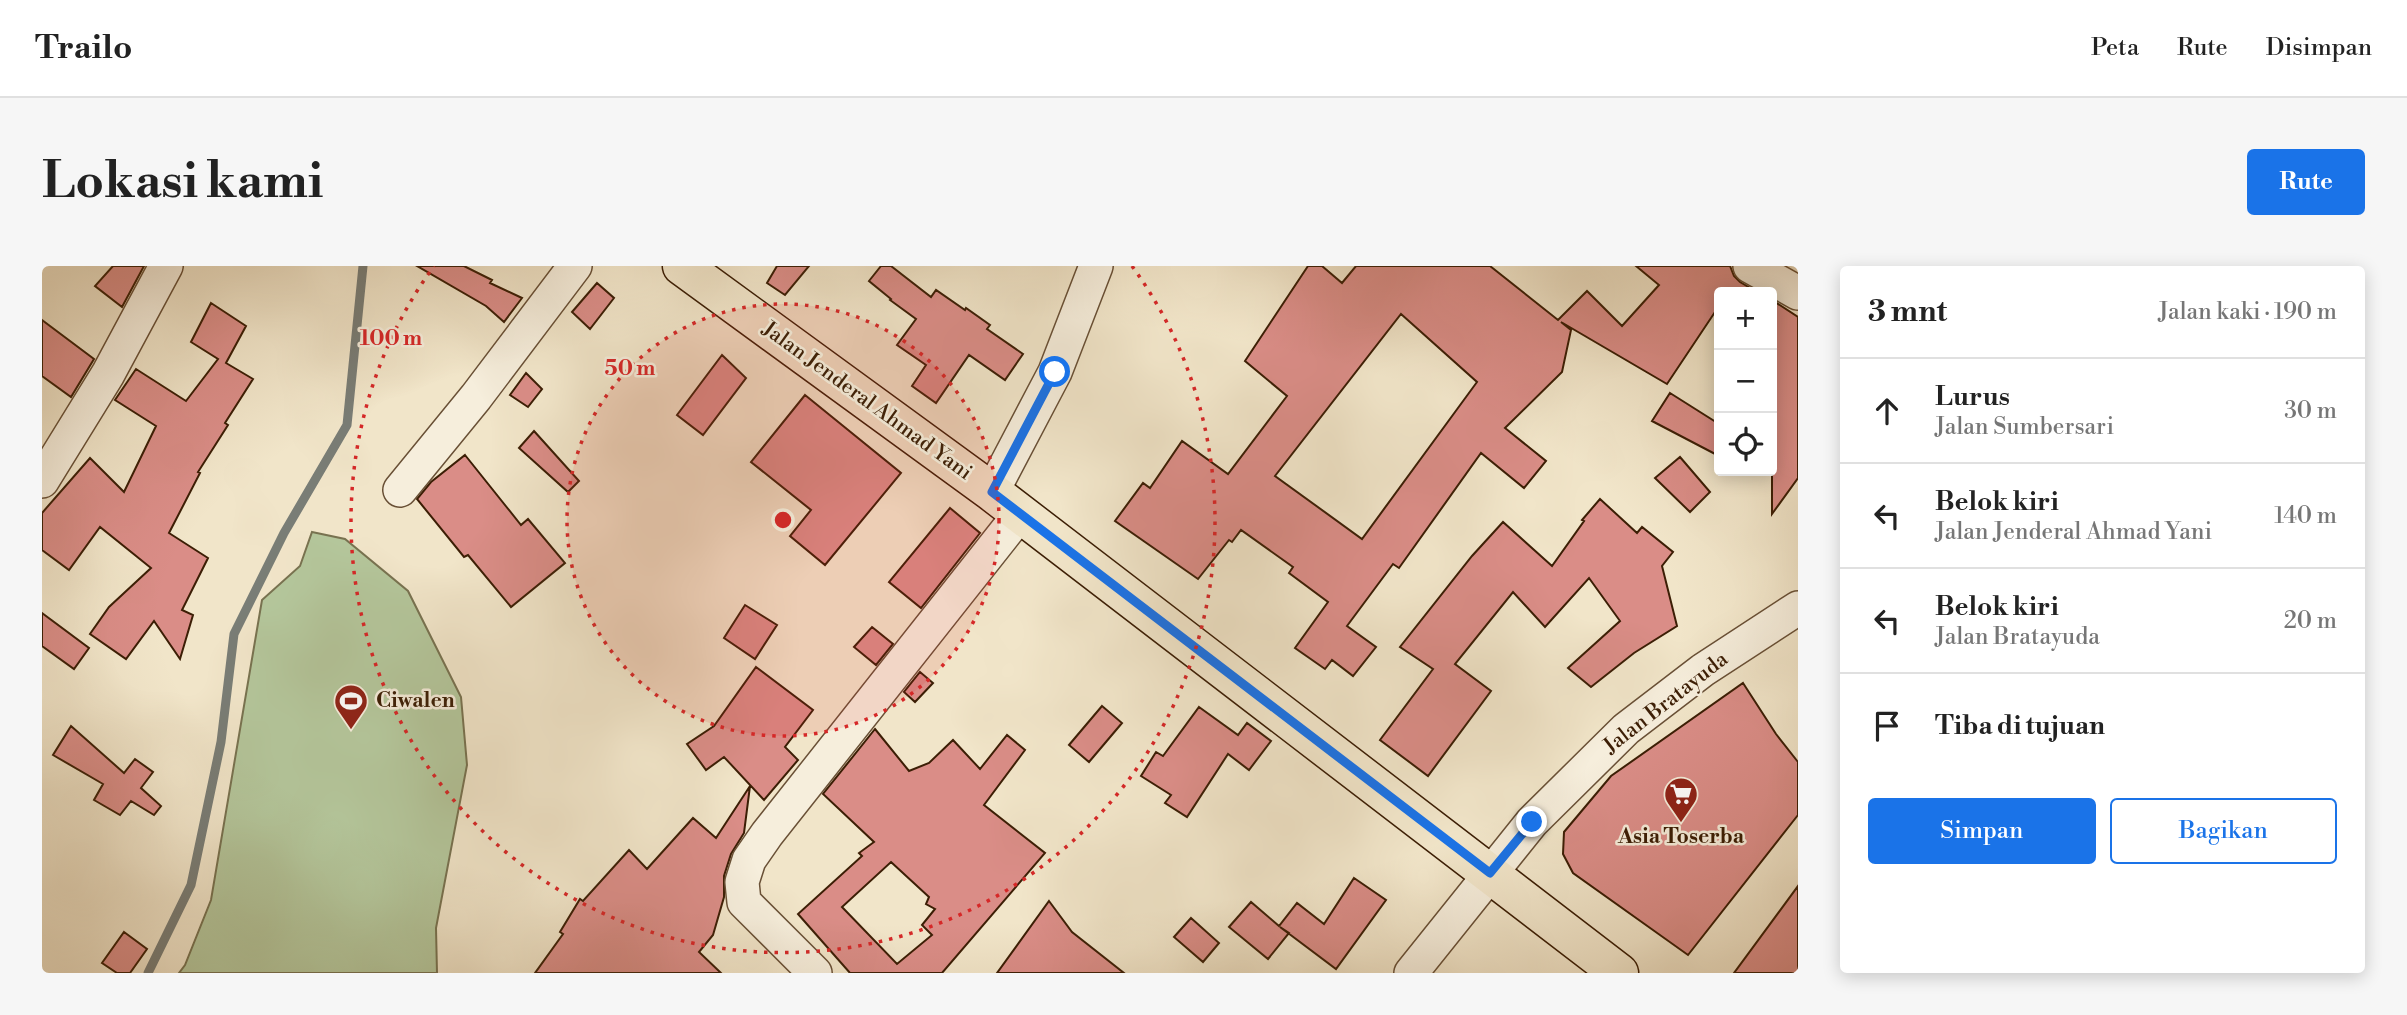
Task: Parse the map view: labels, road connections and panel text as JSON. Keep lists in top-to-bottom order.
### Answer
{
  "streets": {
    "main road": ["Jalan Jenderal Ahmad Yani"],
    "street": ["Jalan Bratayuda"]
  },
  "crossings": [
    ["Jalan Jenderal Ahmad Yani", "Jalan Bratayuda"]
  ],
  "places": {
    "sports": ["Ciwalen"],
    "supermarket": ["Asia Toserba"]
  },
  "page": {
    "header": "Trailo",
    "nav": ["Peta", "Rute", "Disimpan"],
    "buttons": [
      "Rute",
      ["Simpan", "Bagikan"]
    ],
    "title": "Lokasi kami",
    "heading": ["3 mnt", "Jalan kaki · 190 m"],
    "map_buttons": ["+", "−"],
    "list": [
      ["Lurus", "Jalan Sumbersari", "30 m"],
      ["Belok kiri", "Jalan Jenderal Ahmad Yani", "140 m"],
      ["Belok kiri", "Jalan Bratayuda", "20 m"],
      "Tiba di tujuan"
    ]
  },
  "rings": ["100 m", "50 m"]
}
